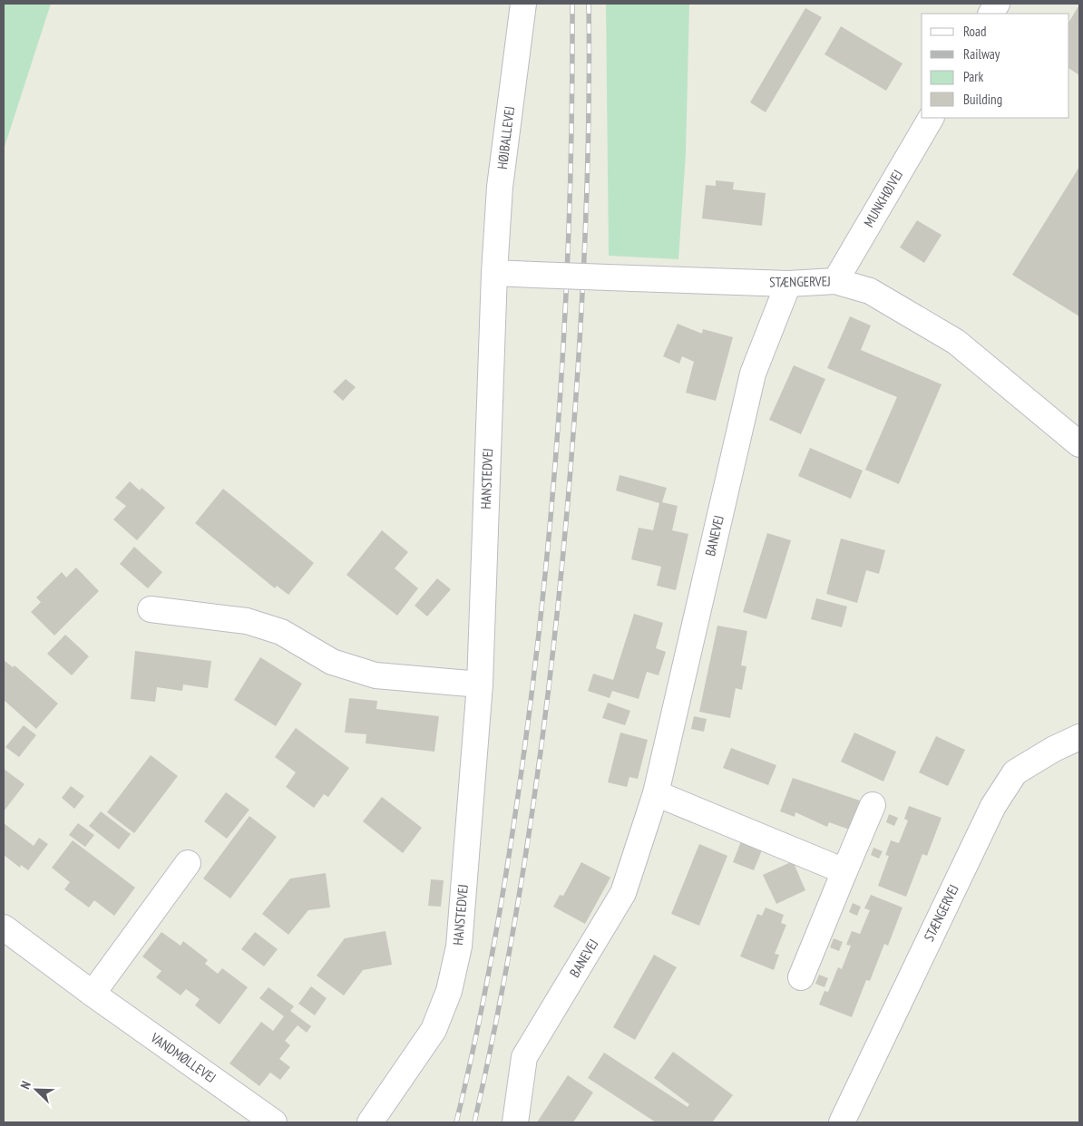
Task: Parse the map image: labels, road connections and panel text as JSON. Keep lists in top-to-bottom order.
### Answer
{
  "streets": {
    "street": [
      "HØJBALLEVEJ",
      "MUNKHØJVEJ",
      "STÆNGERVEJ",
      "HANSTEDVEJ",
      "BANEVEJ",
      "VANDMØLLEVEJ"
    ]
  },
  "crossings": [
    ["HØJBALLEVEJ", "STÆNGERVEJ"],
    ["HØJBALLEVEJ", "HANSTEDVEJ"],
    ["MUNKHØJVEJ", "STÆNGERVEJ"],
    ["STÆNGERVEJ", "HANSTEDVEJ"],
    ["STÆNGERVEJ", "BANEVEJ"]
  ],
  "legend": [
    "Road",
    "Railway",
    "Park",
    "Building"
  ],
  "north": "top left"
}
